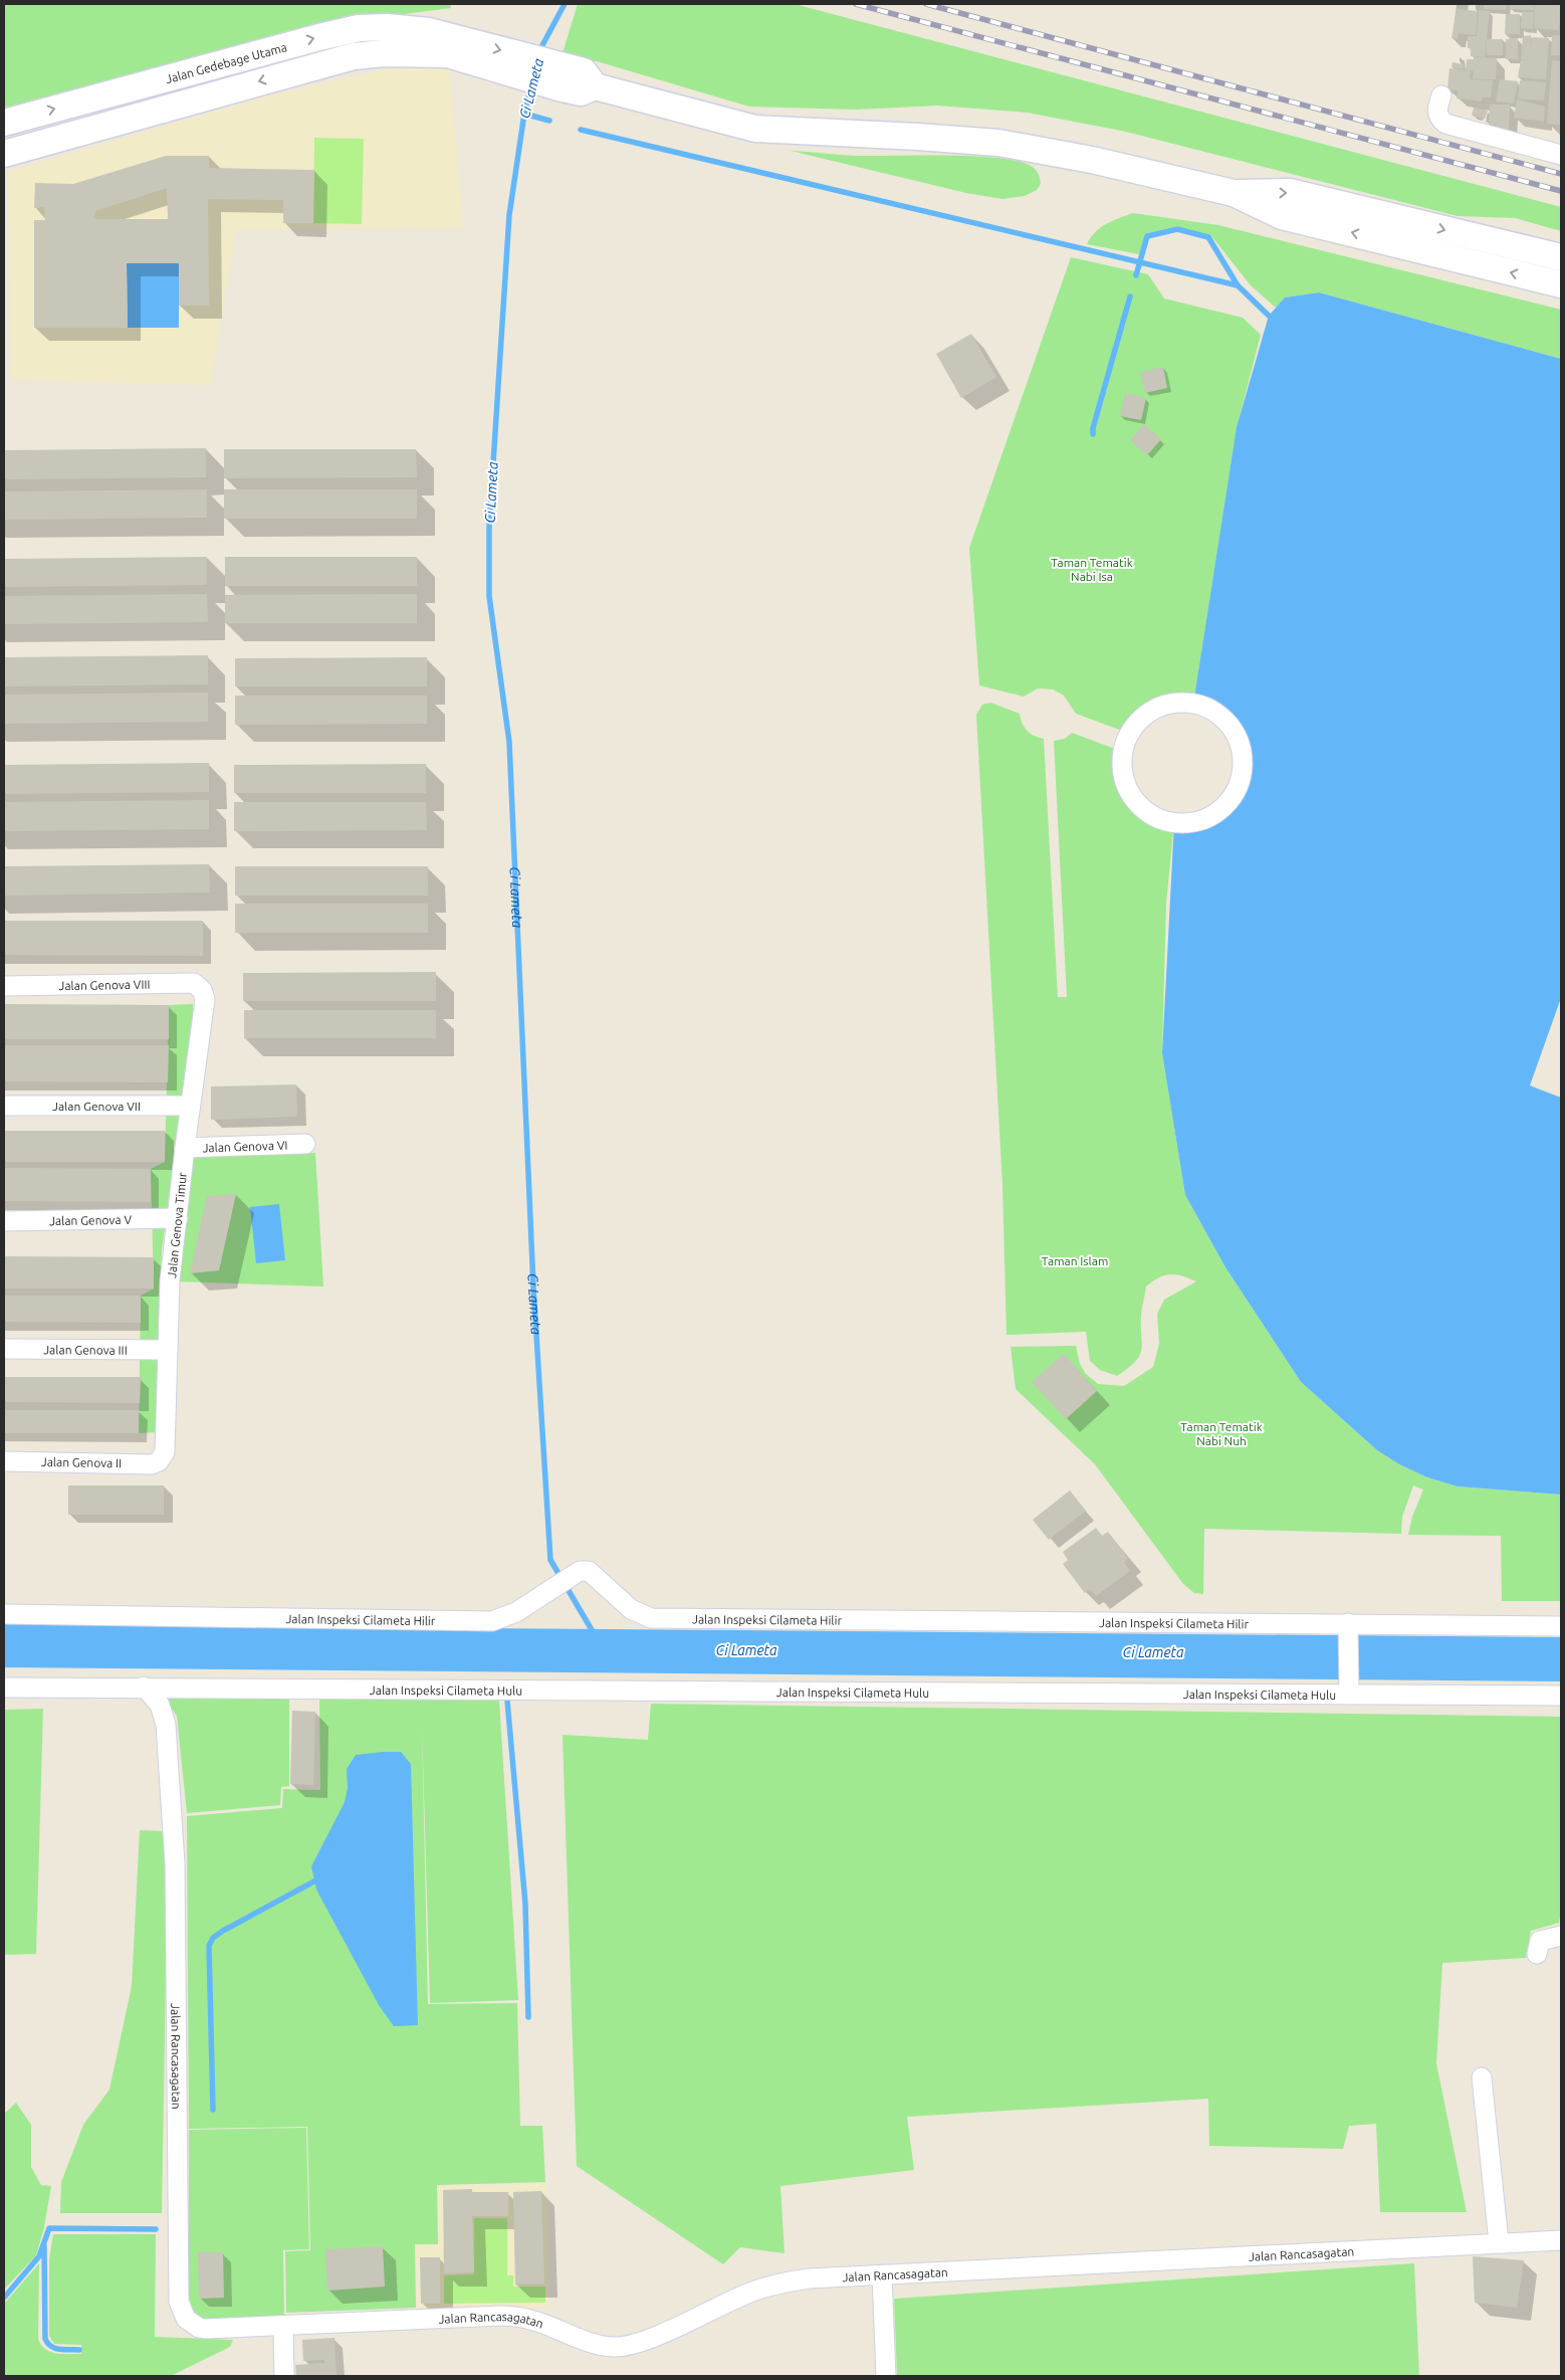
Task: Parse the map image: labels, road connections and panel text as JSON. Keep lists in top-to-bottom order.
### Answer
{
  "streets": {
    "street": [
      "Jalan Gedebage Utama",
      "Jalan Genova VIII",
      "Jalan Genova VII",
      "Jalan Genova VI",
      "Jalan Genova V",
      "Jalan Genova Timur",
      "Jalan Genova III",
      "Jalan Genova II",
      "Jalan Inspeksi Cilameta Hilir",
      "Jalan Inspeksi Cilameta Hulu",
      "Jalan Rancasagatan"
    ]
  },
  "crossings": [
    ["Jalan Genova VIII", "Jalan Genova Timur"],
    ["Jalan Genova VII", "Jalan Genova Timur"],
    ["Jalan Genova VI", "Jalan Genova Timur"],
    ["Jalan Genova V", "Jalan Genova Timur"],
    ["Jalan Genova Timur", "Jalan Genova III"],
    ["Jalan Genova Timur", "Jalan Genova II"],
    ["Jalan Inspeksi Cilameta Hulu", "Jalan Rancasagatan"]
  ],
  "water": ["Ci Lameta"],
  "parks": ["Taman Tematik Nabi Isa", "Taman Islam", "Taman Tematik Nabi Nuh"]
}
